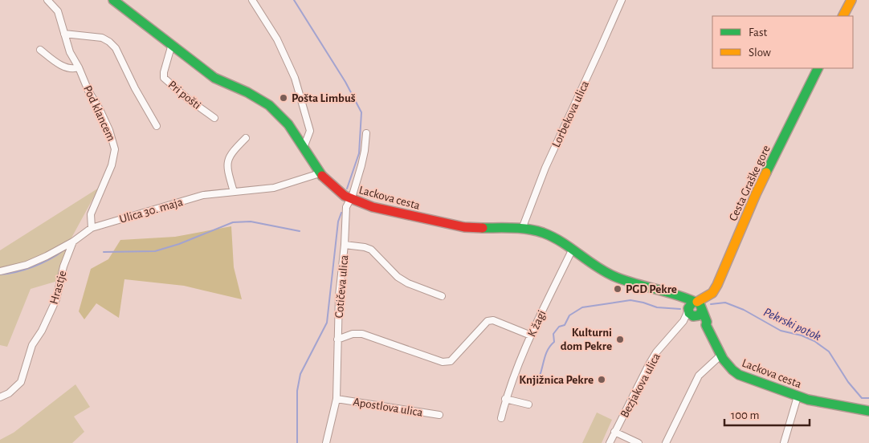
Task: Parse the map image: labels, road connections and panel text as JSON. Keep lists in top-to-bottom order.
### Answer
{
  "streets": {
    "street": [
      "Pri pošti",
      "Pod klancem",
      "Lorbekova ulica",
      "Cesta Graške gore",
      "Lackova cesta",
      "Ulica 30. maja",
      "Cotičeva ulica",
      "Hrastje",
      "K žagi",
      "Bezjakova ulica",
      "Apostlova ulica"
    ]
  },
  "crossings": [
    ["Pri pošti", "Lackova cesta"],
    ["Pod klancem", "Ulica 30. maja"],
    ["Lorbekova ulica", "Lackova cesta"],
    ["Cesta Graške gore", "Lackova cesta"],
    ["Cesta Graške gore", "Bezjakova ulica"],
    ["Lackova cesta", "Ulica 30. maja"],
    ["Lackova cesta", "Cotičeva ulica"],
    ["Lackova cesta", "K žagi"],
    ["Lackova cesta", "Bezjakova ulica"],
    ["Ulica 30. maja", "Hrastje"],
    ["Cotičeva ulica", "Apostlova ulica"]
  ],
  "water": ["Pekrski potok"],
  "places": [
    "Pošta Limbuš",
    "PGD Pekre",
    "Kulturni dom Pekre",
    "Knjižnica Pekre"
  ],
  "legend": ["Fast", "Slow"],
  "scale_bar": "100 m"
}
